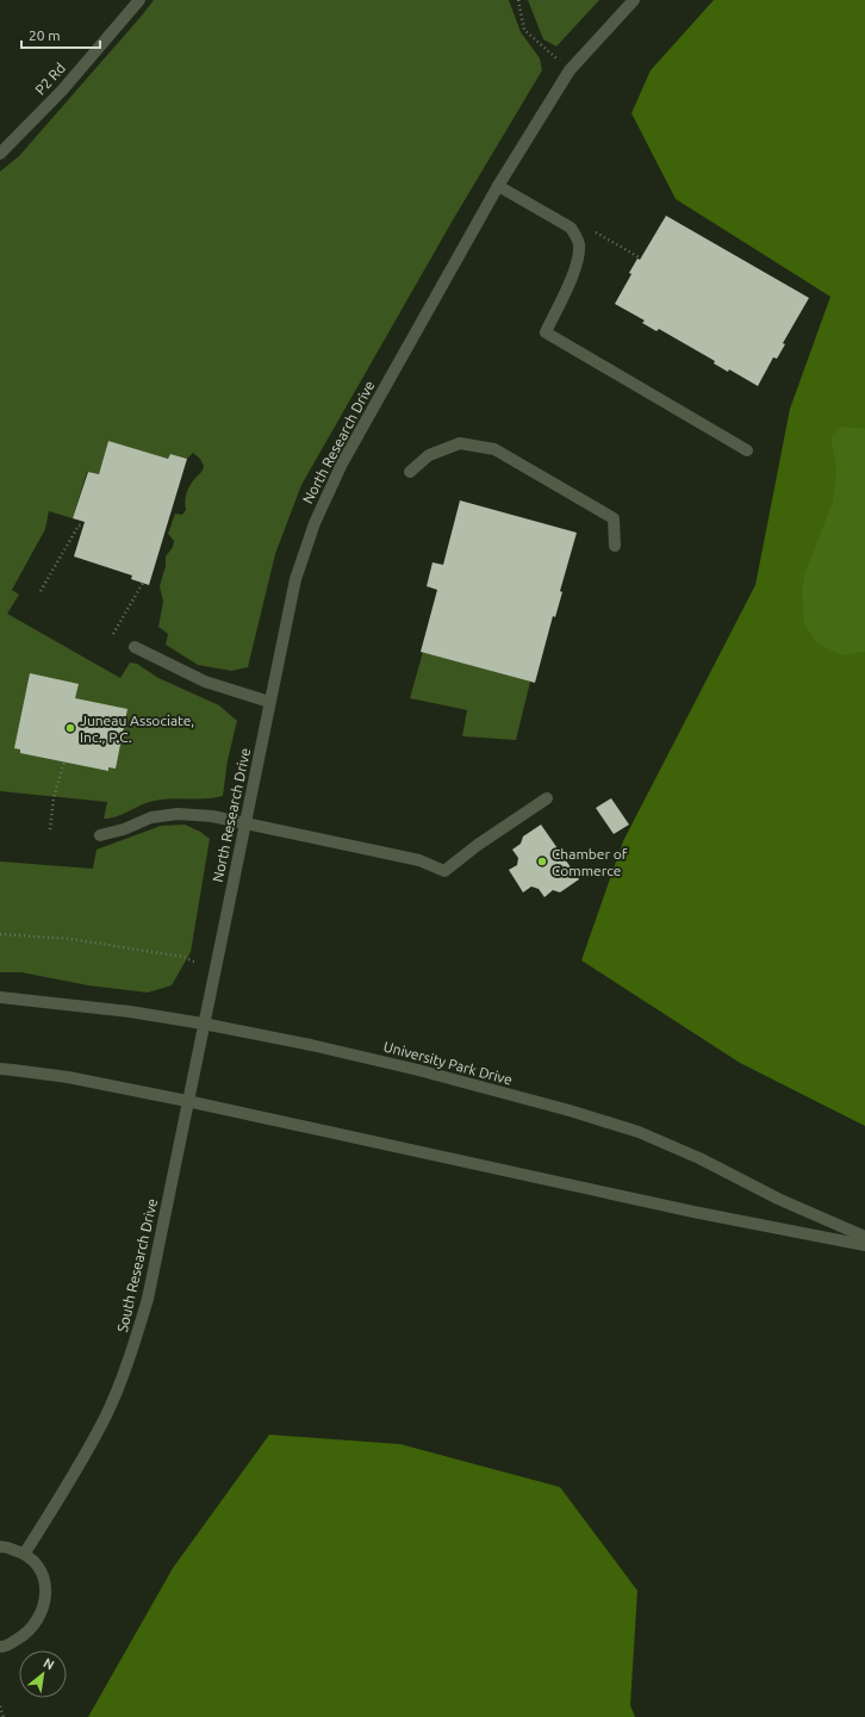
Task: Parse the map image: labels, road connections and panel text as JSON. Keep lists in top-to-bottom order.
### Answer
{
  "streets": {
    "street": [
      "P2 Rd",
      "North Research Drive",
      "University Park Drive",
      "South Research Drive"
    ]
  },
  "crossings": [
    ["North Research Drive", "University Park Drive"],
    ["North Research Drive", "South Research Drive"]
  ],
  "places": ["Juneau Associate, Inc., P.C.", "Chamber of Commerce"],
  "scale_bar": "20 m",
  "north": "top right"
}
